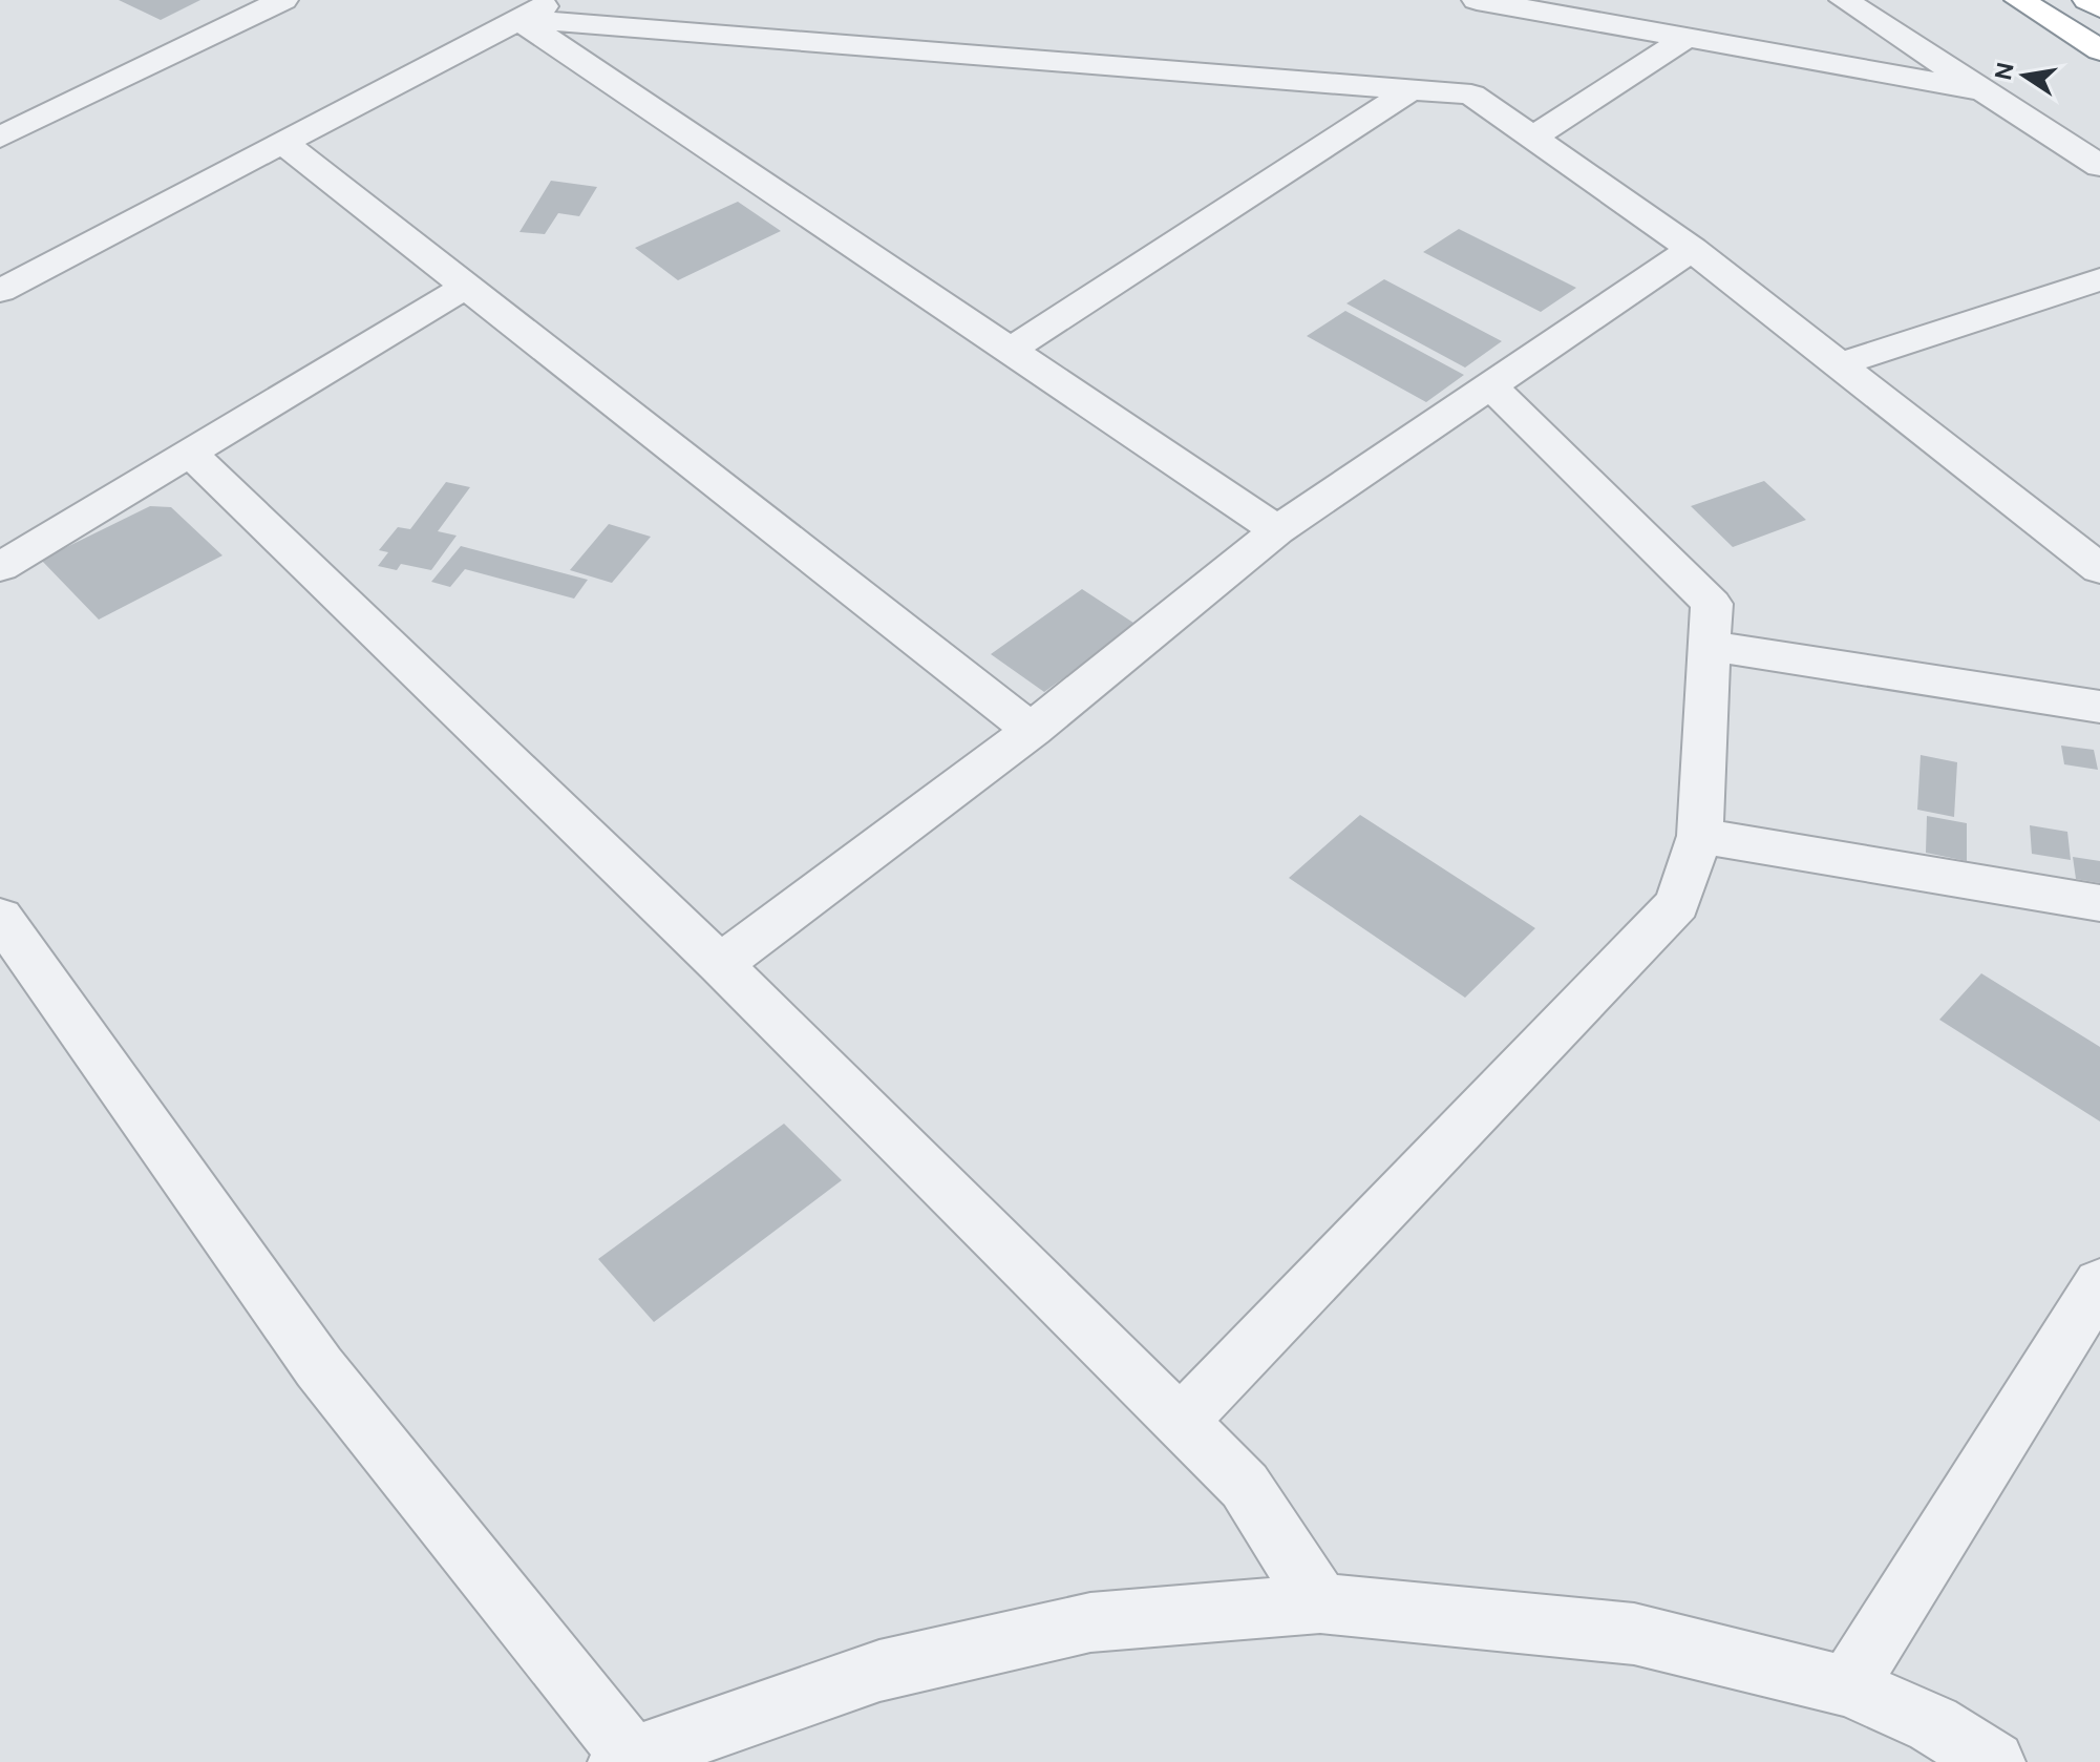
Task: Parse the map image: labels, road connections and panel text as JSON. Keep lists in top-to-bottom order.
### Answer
{
  "north": "left"
}
